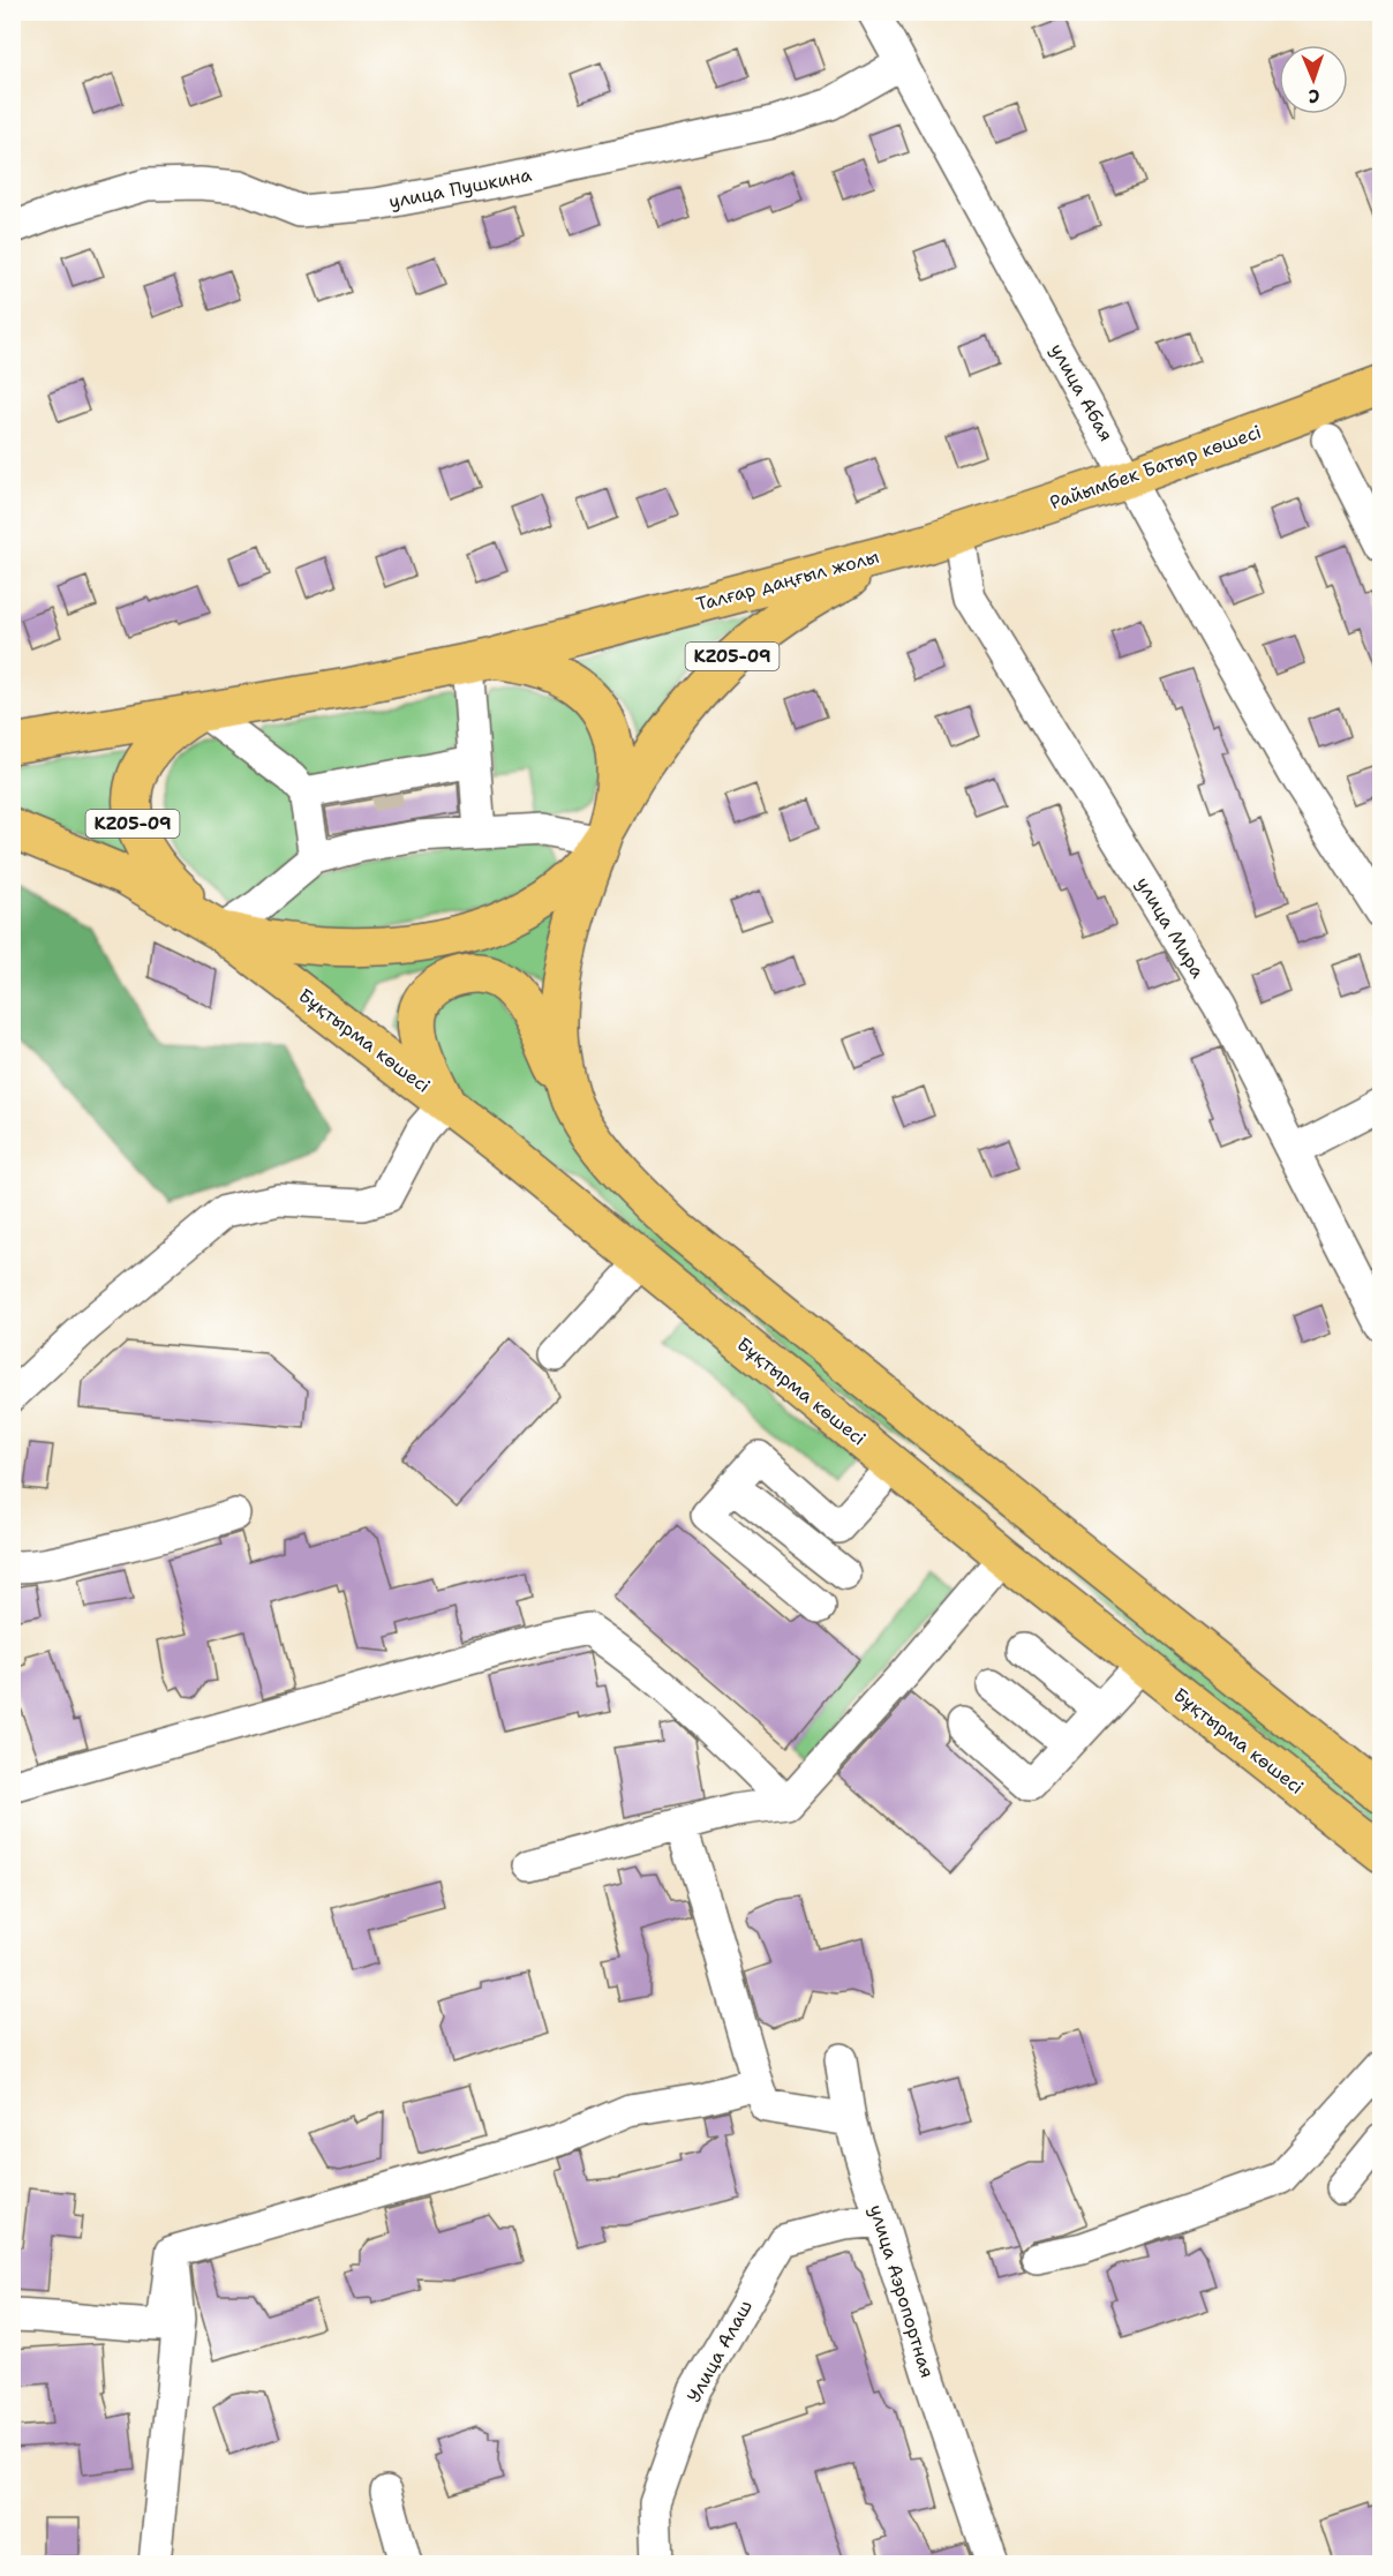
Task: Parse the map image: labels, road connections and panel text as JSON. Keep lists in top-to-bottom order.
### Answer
{
  "streets": {
    "main road": [
      "Райымбек Батыр көшесі",
      "Талғар даңғыл жолы",
      "KZ05-09",
      "Бұқтырма көшесі"
    ],
    "street": [
      "улица Пушкина",
      "улица Абая",
      "улица Мира",
      "улица Аэропортная",
      "Улица Алаш"
    ]
  },
  "crossings": [
    ["улица Пушкина", "улица Абая"],
    ["улица Абая", "Райымбек Батыр көшесі"],
    ["Райымбек Батыр көшесі", "Талғар даңғыл жолы"],
    ["Райымбек Батыр көшесі", "улица Мира"],
    ["Талғар даңғыл жолы", "KZ05-09"],
    ["Талғар даңғыл жолы", "улица Мира"],
    ["Талғар даңғыл жолы", "Бұқтырма көшесі"],
    ["KZ05-09", "Бұқтырма көшесі"],
    ["улица Аэропортная", "Улица Алаш"]
  ],
  "north": "bottom"
}
